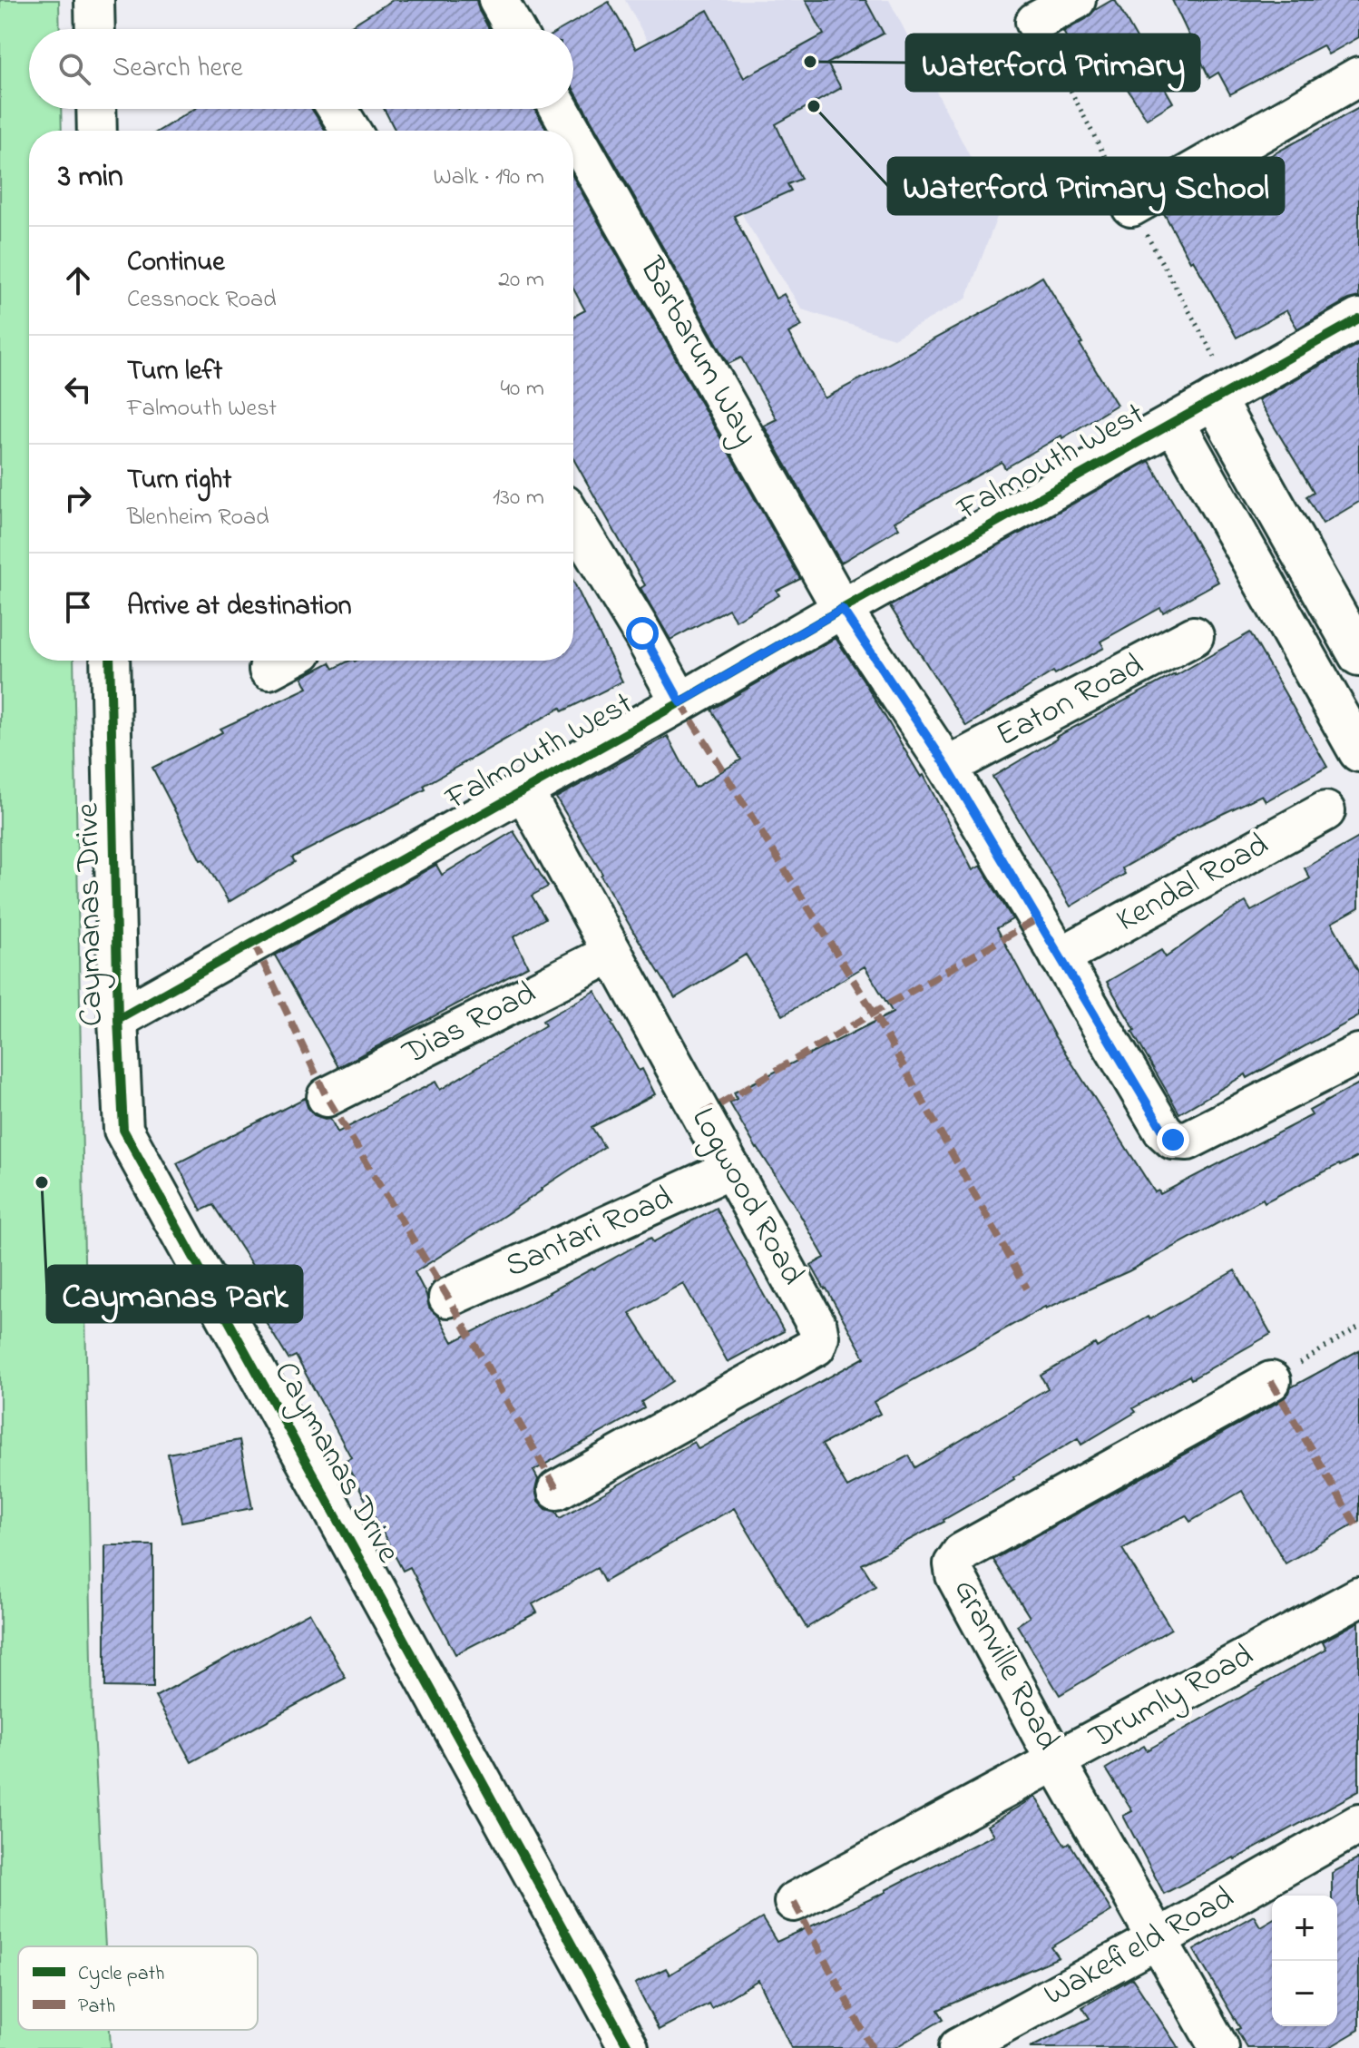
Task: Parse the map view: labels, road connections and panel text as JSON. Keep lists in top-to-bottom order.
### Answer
{
  "streets": {
    "street": [
      "Barbarum Way",
      "Falmouth West",
      "Eaton Road",
      "Kendal Road",
      "Caymanas Drive",
      "Dias Road",
      "Logwood Road",
      "Santari Road",
      "Granville Road",
      "Drumly Road",
      "Wakefield Road"
    ]
  },
  "crossings": [
    ["Barbarum Way", "Falmouth West"],
    ["Barbarum Way", "Eaton Road"],
    ["Barbarum Way", "Kendal Road"],
    ["Falmouth West", "Caymanas Drive"],
    ["Falmouth West", "Logwood Road"],
    ["Dias Road", "Logwood Road"],
    ["Logwood Road", "Santari Road"],
    ["Granville Road", "Drumly Road"],
    ["Granville Road", "Wakefield Road"]
  ],
  "places": ["Waterford Primary", "Waterford Primary School", "Caymanas Park"],
  "legend": ["Cycle path", "Path"],
  "page": {
    "search": "Search here",
    "heading": ["3 min", "Walk · 190 m"],
    "list": [
      ["Continue", "Cessnock Road", "20 m"],
      ["Turn left", "Falmouth West", "40 m"],
      ["Turn right", "Blenheim Road", "130 m"],
      "Arrive at destination"
    ],
    "map_buttons": ["+", "−"]
  }
}
